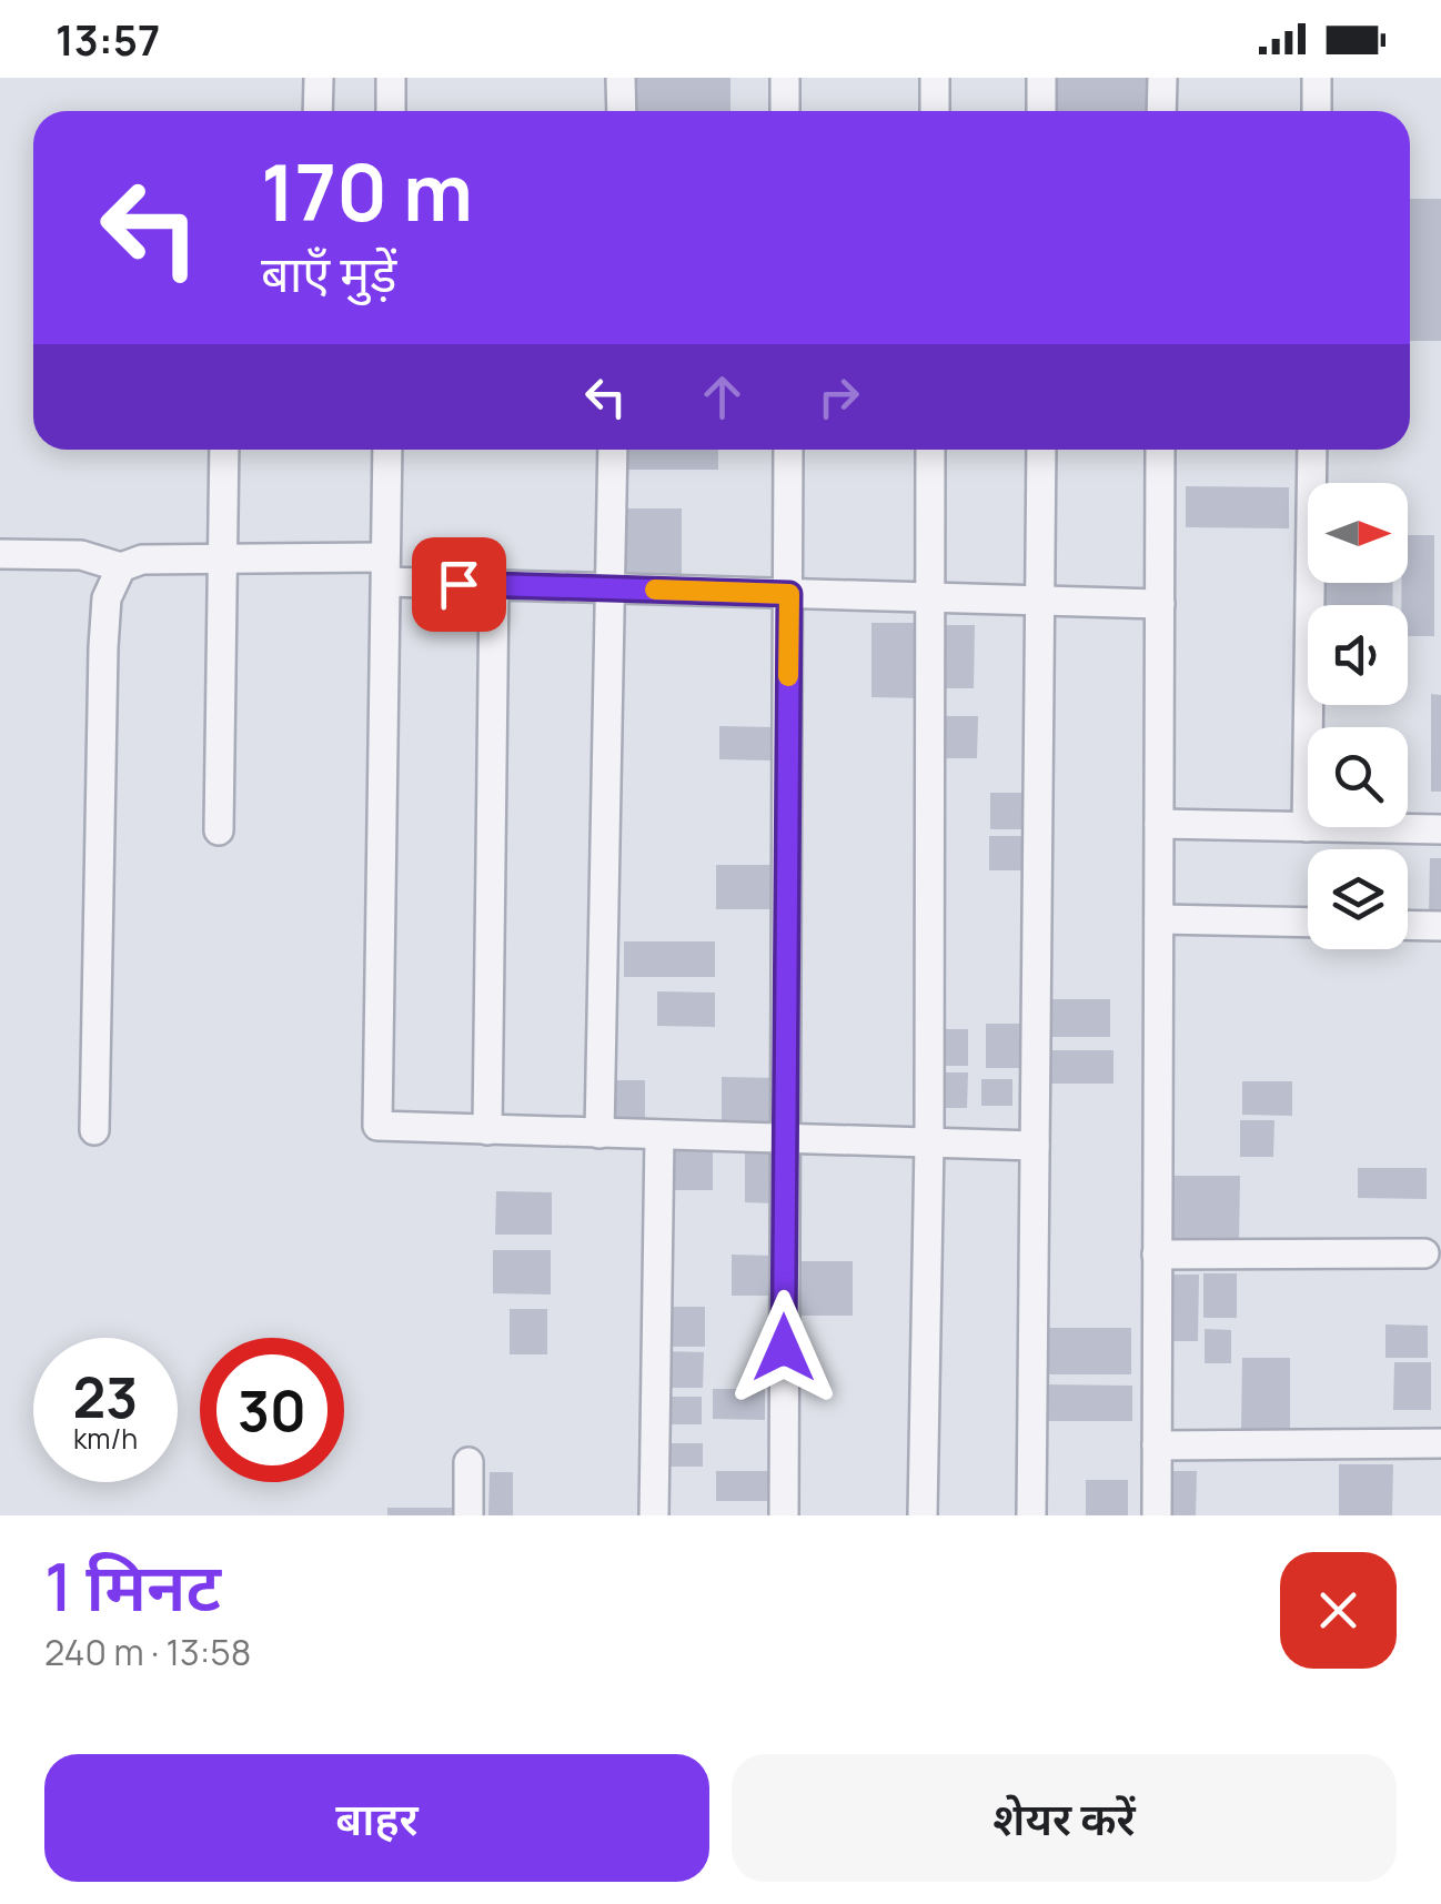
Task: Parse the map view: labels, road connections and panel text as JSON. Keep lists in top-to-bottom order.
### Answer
{
  "north": "right",
  "page": {
    "status": "13:57",
    "turn": ["170 m", "बाएँ मुड़ें"],
    "speed": "23 km/h",
    "limit": "30",
    "heading": ["1 मिनट", "240 m · 13:58"],
    "buttons": ["बाहर", "शेयर करें"]
  }
}
